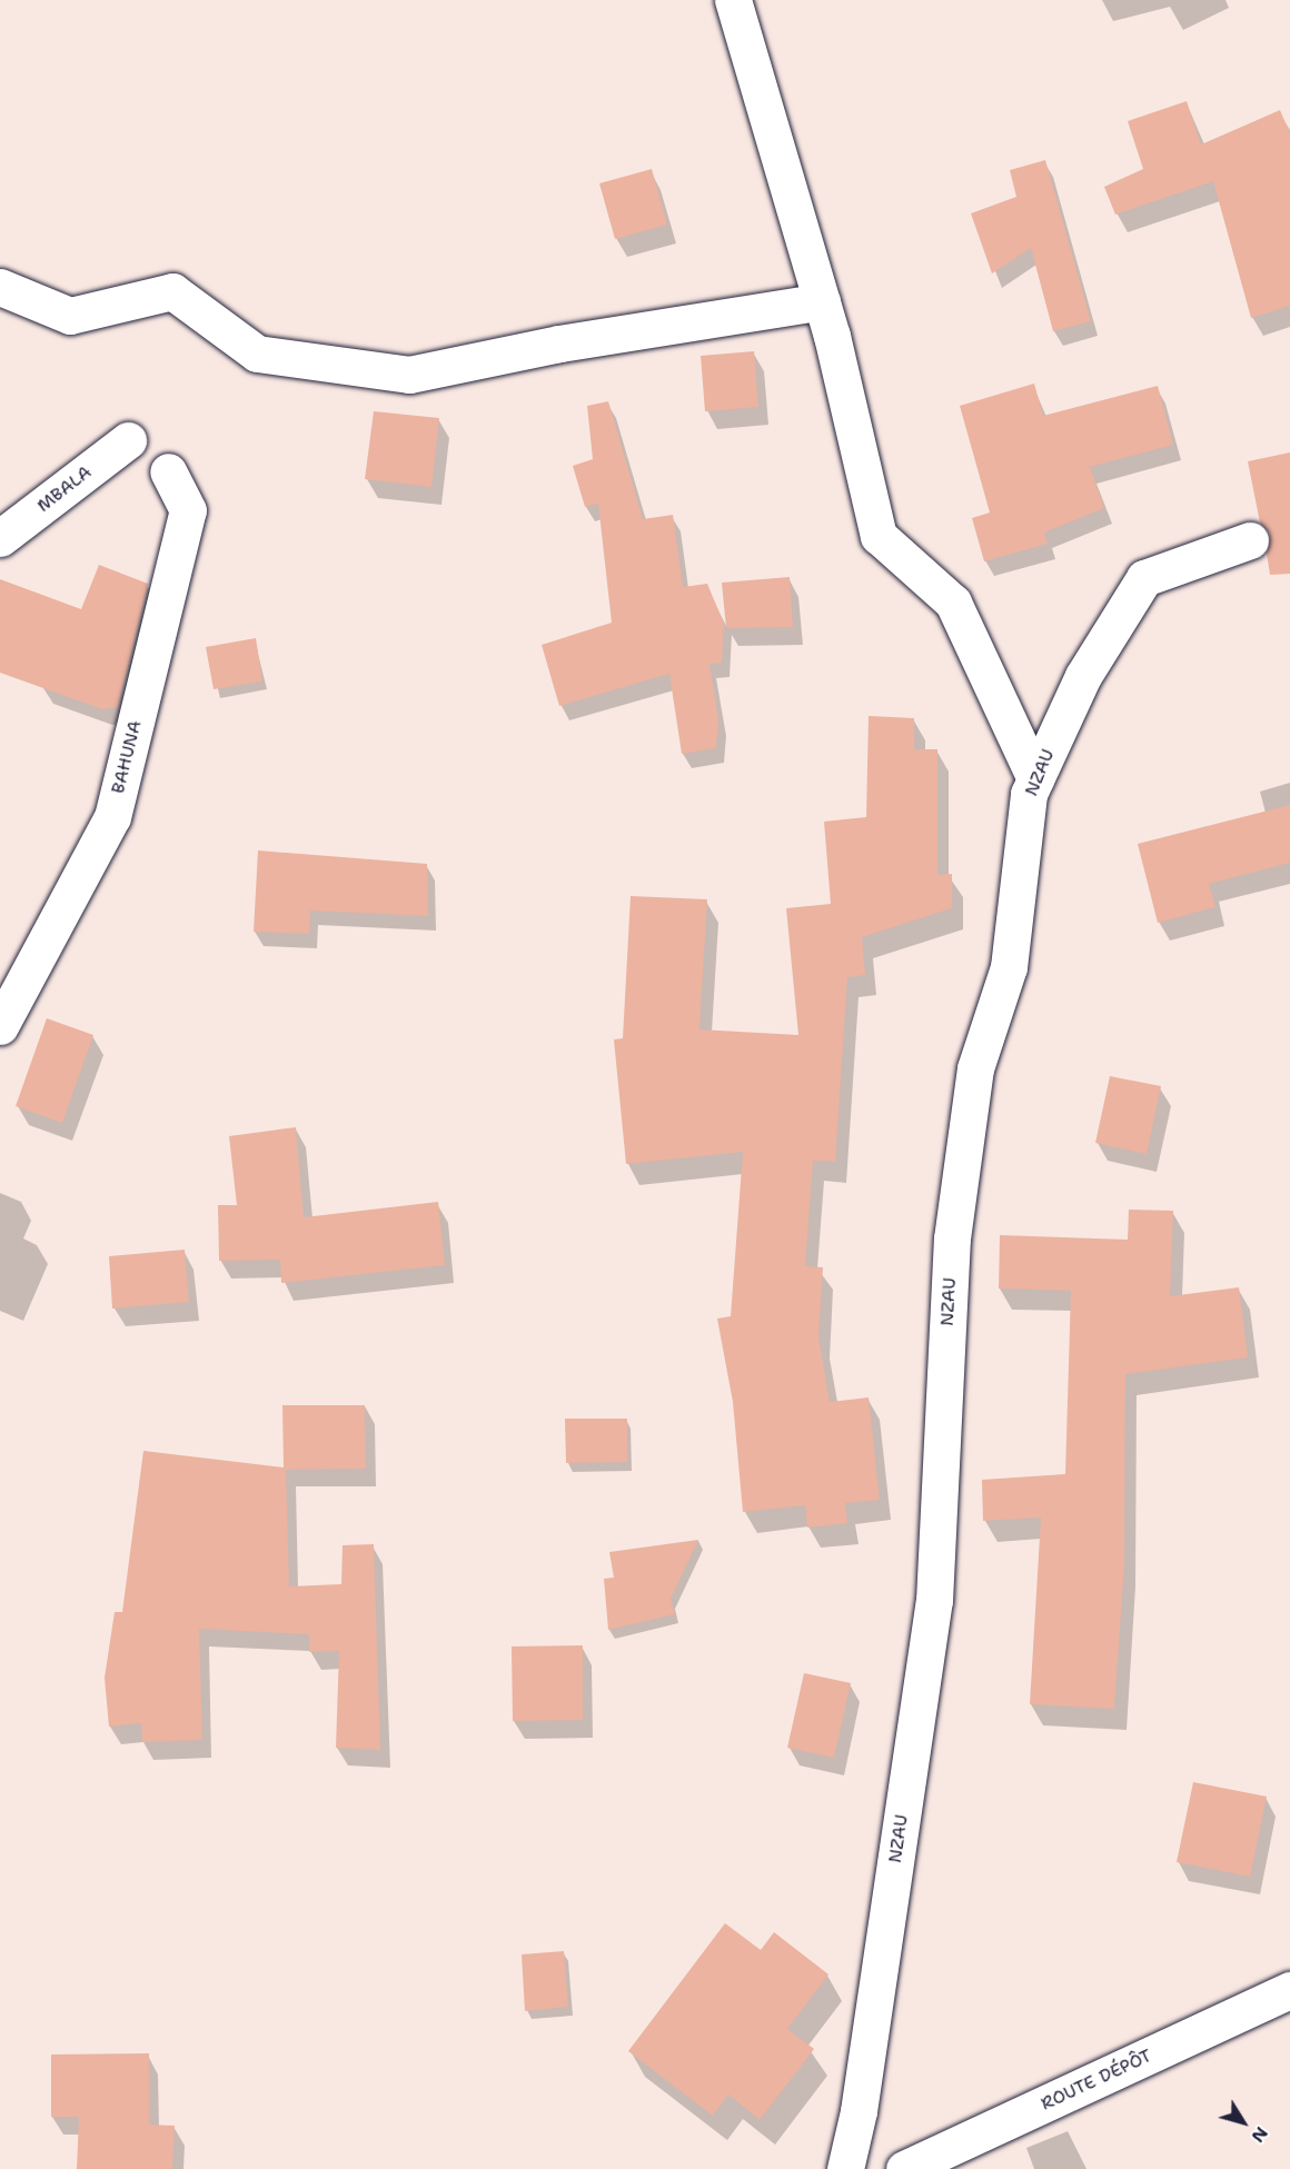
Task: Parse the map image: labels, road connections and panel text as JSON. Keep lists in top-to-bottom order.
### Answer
{
  "streets": {
    "street": [
      "MBALA",
      "BAHUNA",
      "NZAU",
      "ROUTE DÉPÔT"
    ]
  },
  "north": "bottom right"
}
